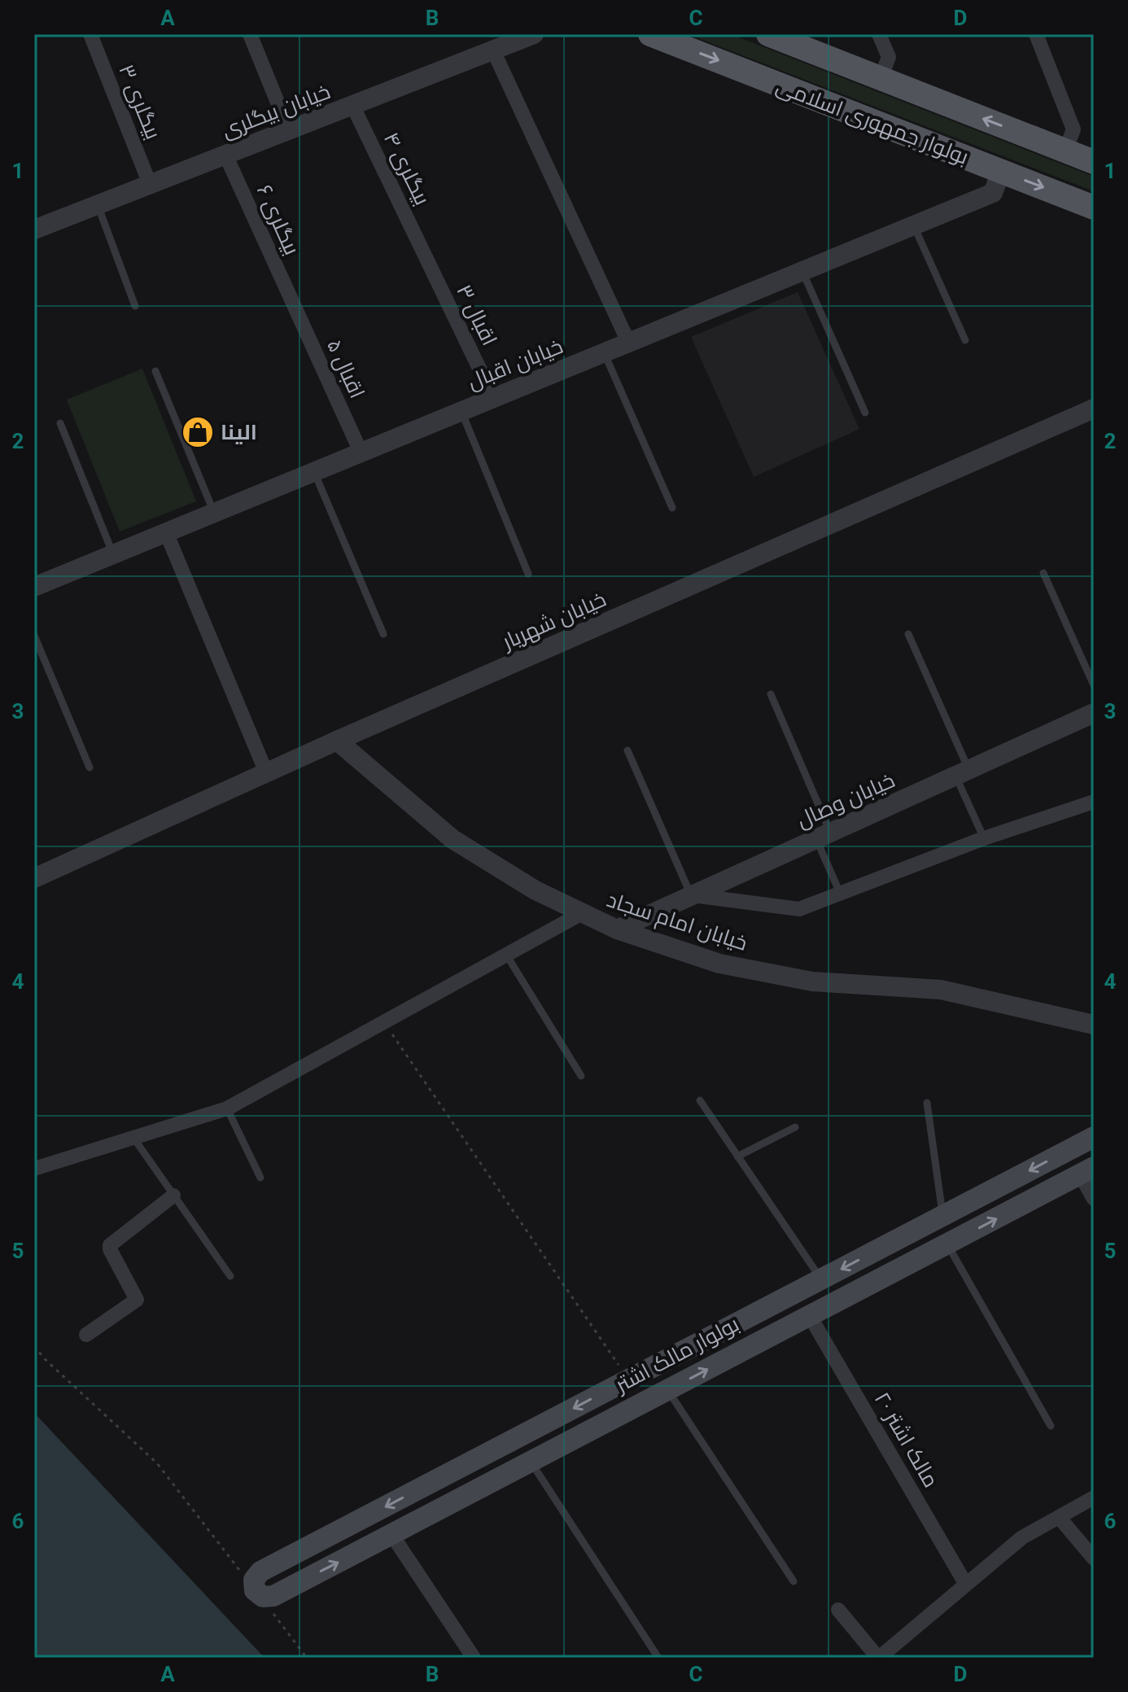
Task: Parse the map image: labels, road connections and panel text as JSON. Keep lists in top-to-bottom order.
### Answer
{
  "streets": {
    "main road": ["بولوار جمهوری اسلامی", "بولوار مالک اشتر"],
    "street": [
      "بیگلری ۳",
      "خیابان بیگلری",
      "بیگلری ۴",
      "بیگلری ۶",
      "اقبال ۳",
      "خیابان اقبال",
      "اقبال ۵",
      "خیابان شهریار",
      "خیابان وصال",
      "خیابان امام سجاد",
      "مالک اشتر ۲۰"
    ]
  },
  "crossings": [
    ["بیگلری ۳", "خیابان بیگلری"],
    ["خیابان بیگلری", "بیگلری ۴"],
    ["خیابان بیگلری", "بیگلری ۶"],
    ["بولوار جمهوری اسلامی", "خیابان اقبال"],
    ["بیگلری ۴", "اقبال ۳"],
    ["بیگلری ۶", "اقبال ۵"],
    ["اقبال ۳", "خیابان اقبال"],
    ["خیابان اقبال", "اقبال ۵"],
    ["خیابان شهریار", "خیابان امام سجاد"],
    ["خیابان وصال", "خیابان امام سجاد"],
    ["بولوار مالک اشتر", "مالک اشتر ۲۰"]
  ],
  "places": {
    "shop": ["الینا"]
  },
  "grid": {
    "columns": [
      "A",
      "B",
      "C",
      "D"
    ],
    "rows": [
      "1",
      "2",
      "3",
      "4",
      "5",
      "6"
    ]
  }
}
